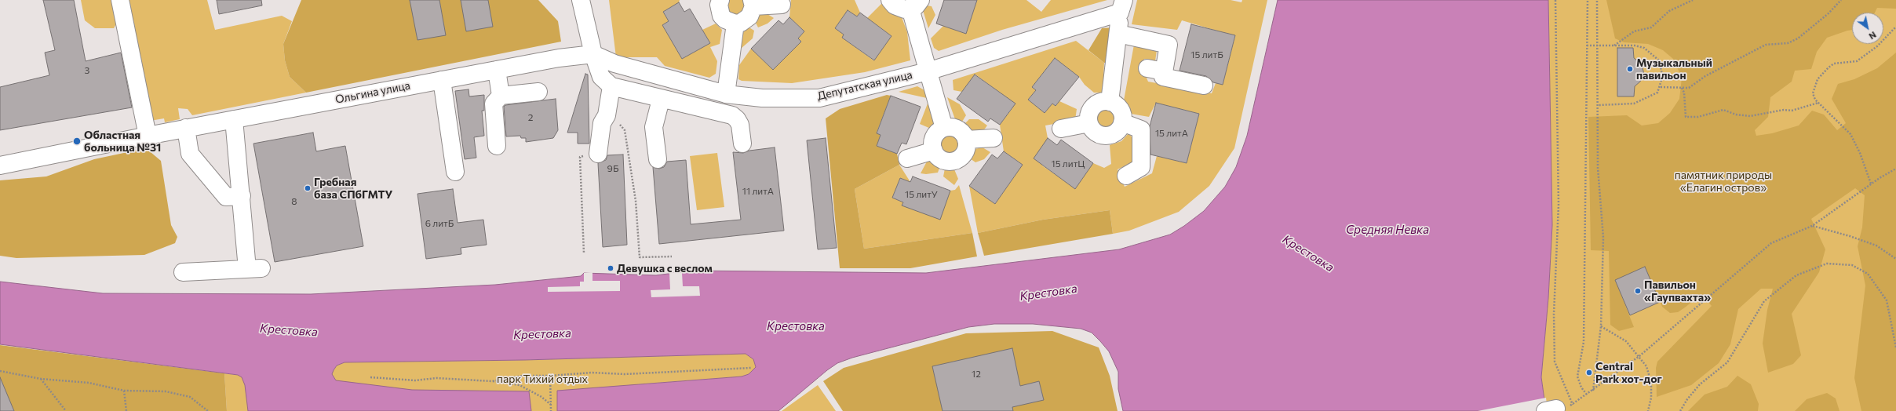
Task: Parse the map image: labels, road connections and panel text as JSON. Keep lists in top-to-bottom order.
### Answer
{
  "streets": {
    "street": ["Депутатская улица", "Ольгина улица"]
  },
  "crossings": [
    ["Депутатская улица", "Ольгина улица"]
  ],
  "water": ["Средняя Невка", "Крестовка"],
  "parks": ["памятник природы «Елагин остров»", "парк Тихий отдых"],
  "places": [
    "Музыкальный павильон",
    "Областная больница №31",
    "Гребная база СПбГМТУ",
    "Девушка с веслом",
    "Павильон «Гаупвахта»",
    "Central Park хот-дог"
  ],
  "house_numbers": [
    "15 литБ",
    "3",
    "2",
    "15 литА",
    "15 литЦ",
    "9Б",
    "11 литА",
    "15 литУ",
    "8",
    "6 литБ",
    "12"
  ],
  "north": "bottom right"
}
